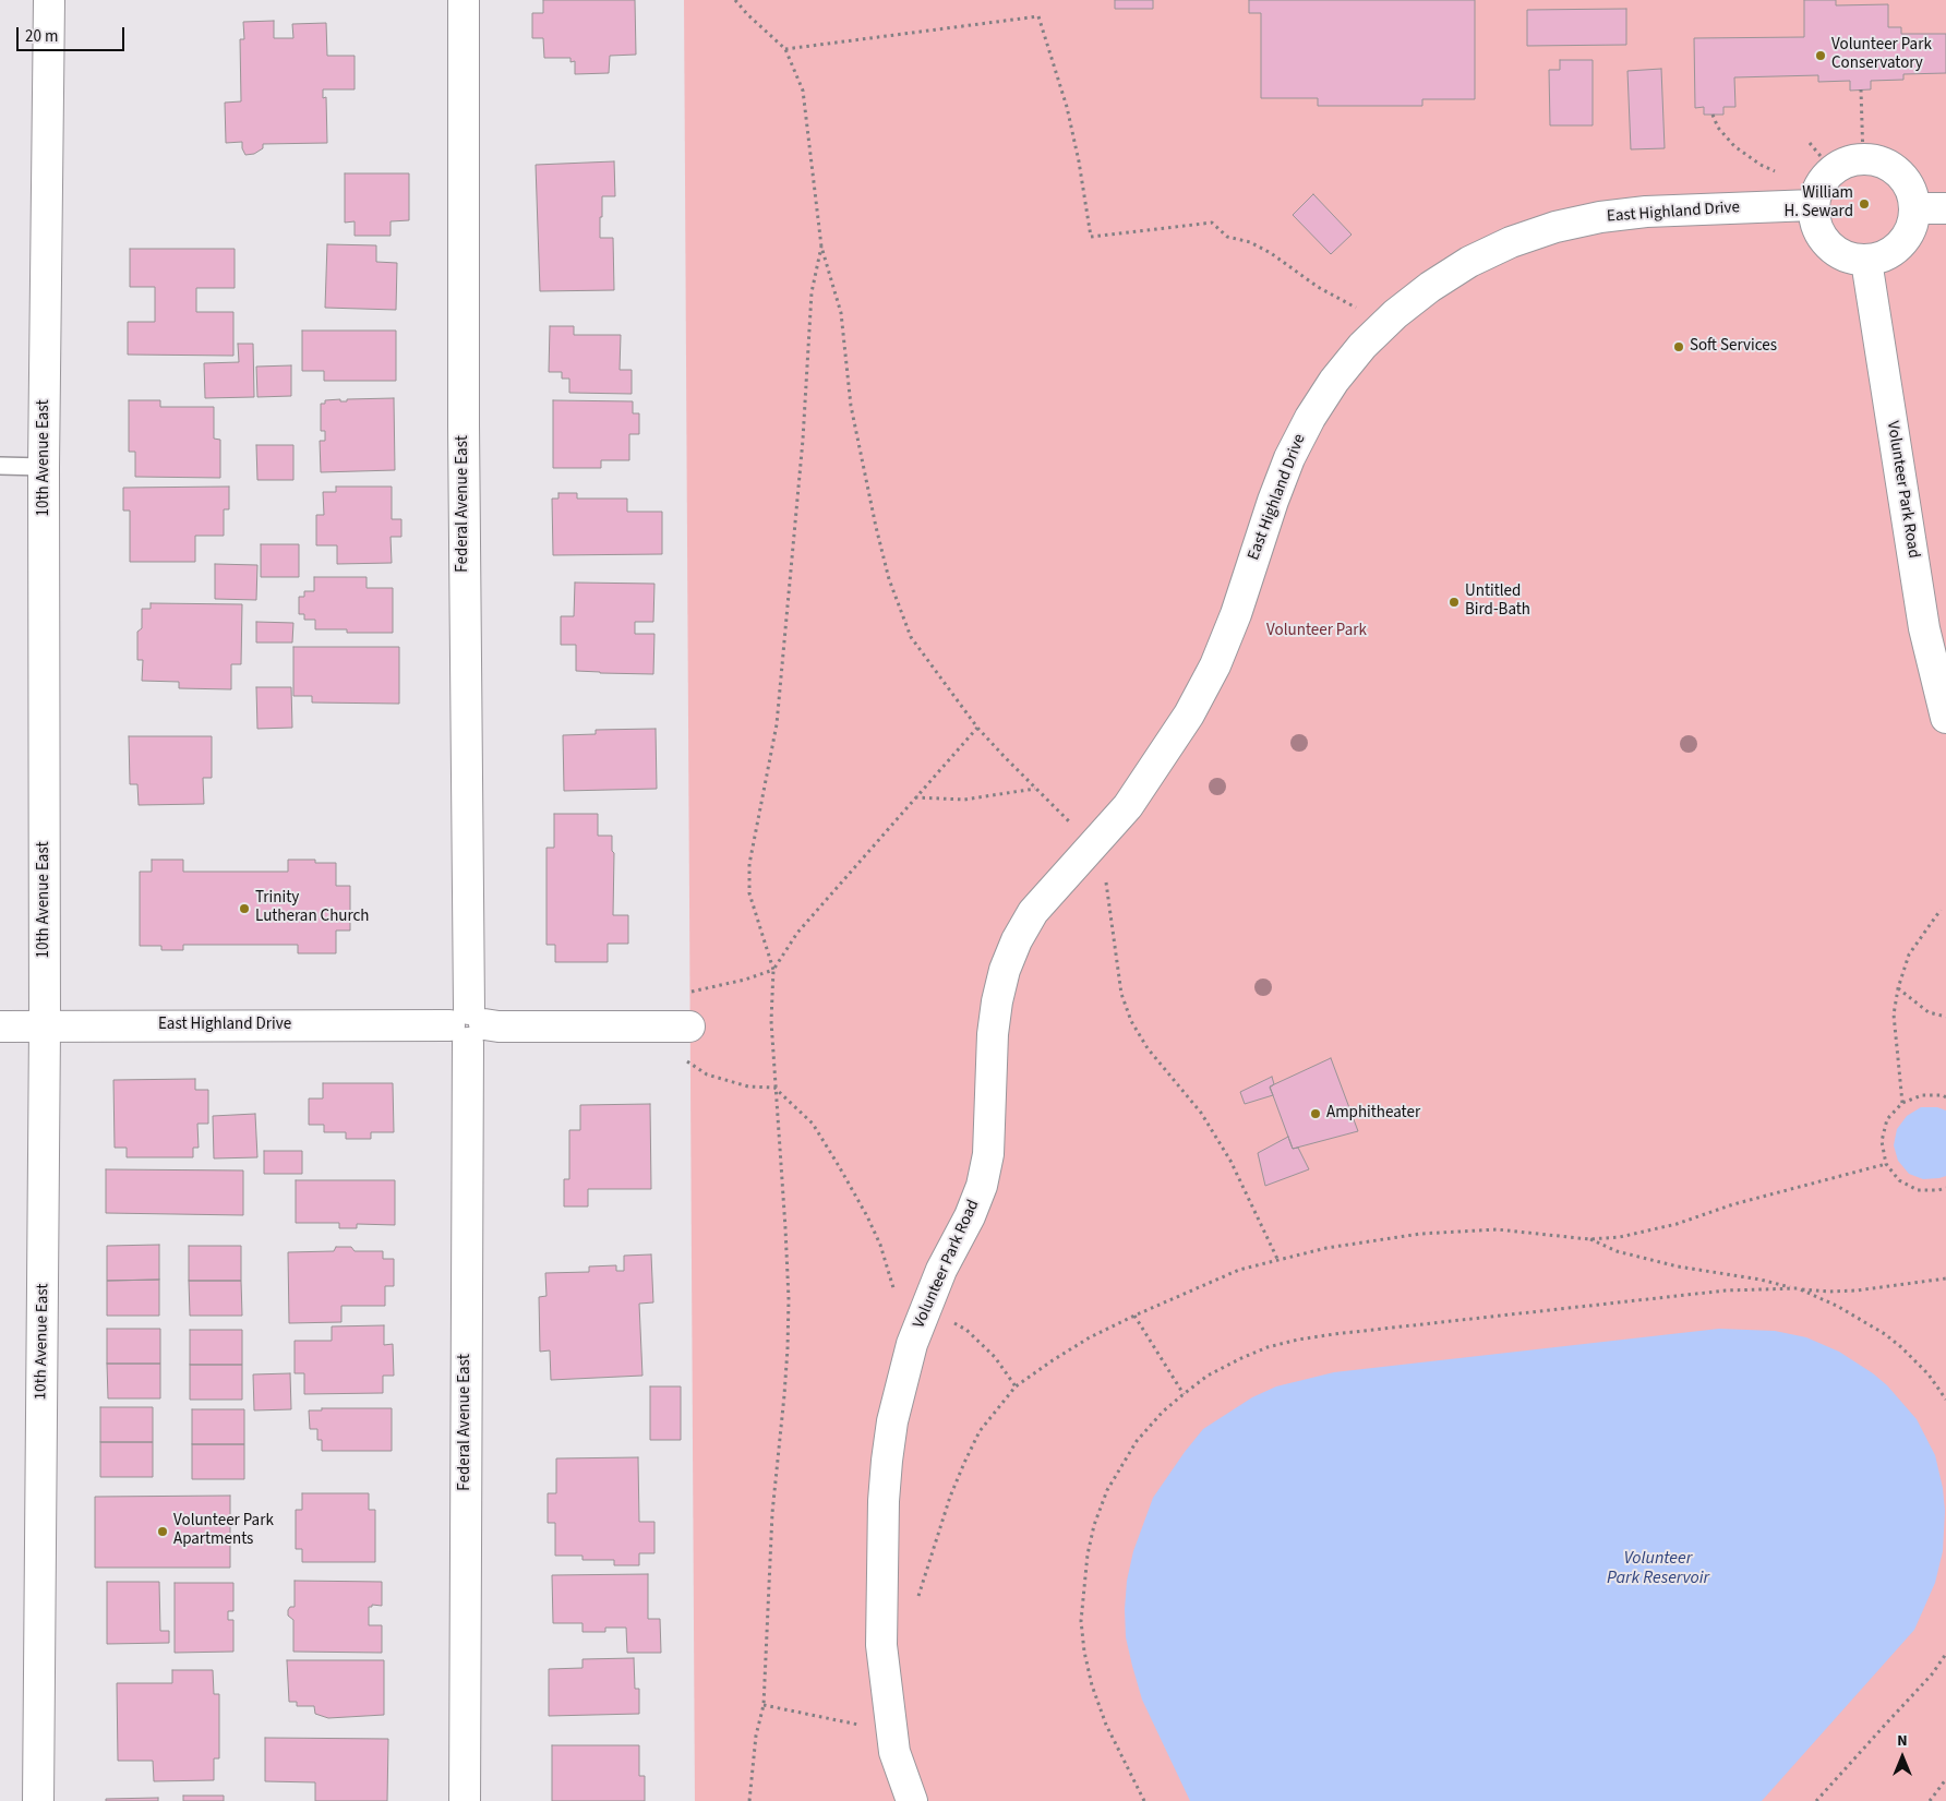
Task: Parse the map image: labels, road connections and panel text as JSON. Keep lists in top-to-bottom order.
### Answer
{
  "streets": {
    "street": [
      "East Highland Drive",
      "10th Avenue East",
      "Volunteer Park Road",
      "Federal Avenue East"
    ]
  },
  "crossings": [
    ["East Highland Drive", "10th Avenue East"],
    ["East Highland Drive", "Volunteer Park Road"],
    ["East Highland Drive", "Federal Avenue East"]
  ],
  "water": ["Volunteer Park Reservoir"],
  "parks": ["Volunteer Park"],
  "places": [
    "Volunteer Park Conservatory",
    "William H. Seward",
    "Soft Services",
    "Untitled Bird-Bath",
    "Trinity Lutheran Church",
    "Amphitheater",
    "Volunteer Park Apartments"
  ],
  "scale_bar": "20 m",
  "north": "top"
}
